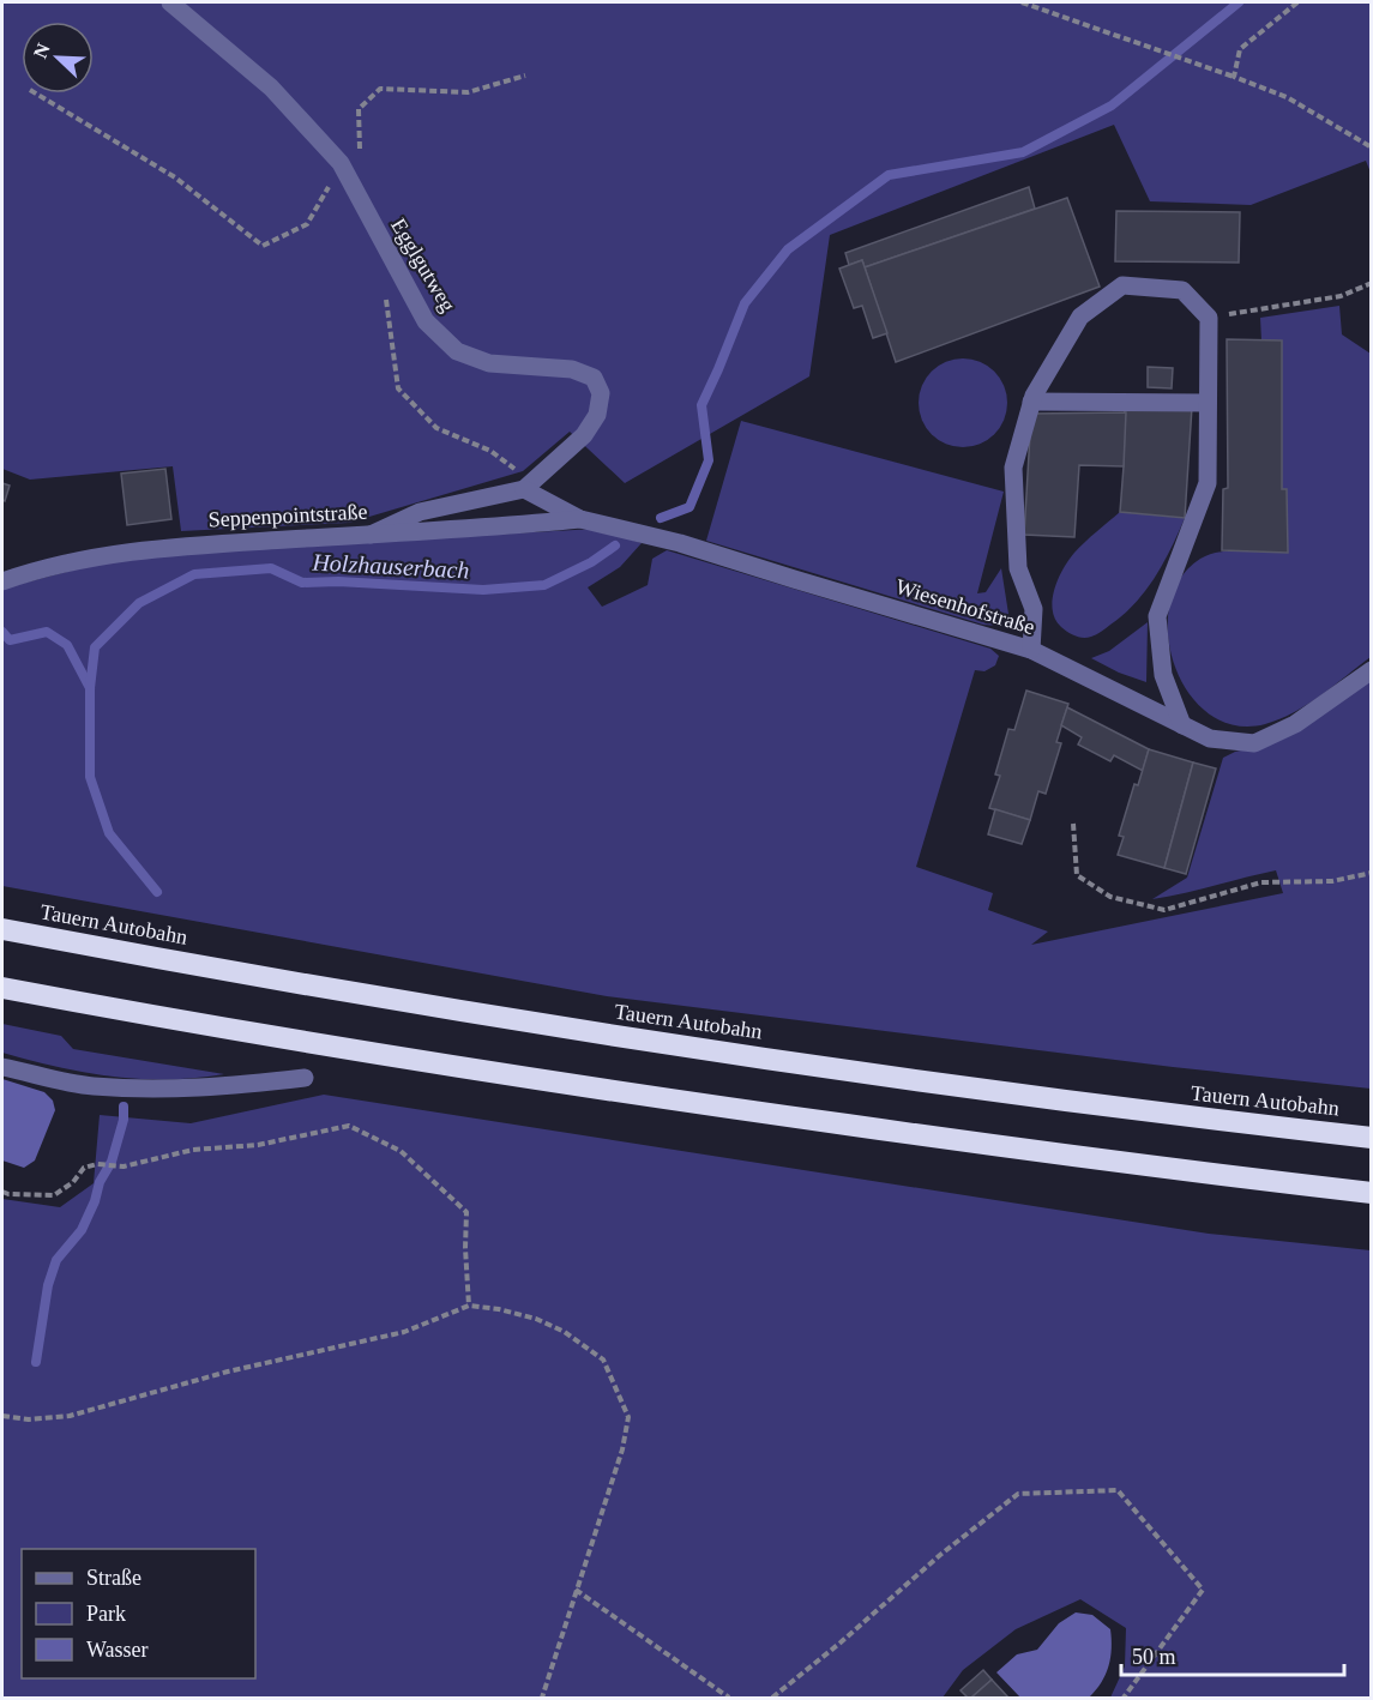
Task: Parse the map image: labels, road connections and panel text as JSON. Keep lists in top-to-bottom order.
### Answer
{
  "streets": {
    "highway": ["Tauern Autobahn"],
    "street": ["Egglgutweg", "Seppenpointstraße", "Wiesenhofstraße"]
  },
  "crossings": [
    ["Egglgutweg", "Seppenpointstraße"],
    ["Egglgutweg", "Wiesenhofstraße"],
    ["Seppenpointstraße", "Wiesenhofstraße"]
  ],
  "water": ["Holzhauserbach"],
  "legend": ["Straße", "Park", "Wasser"],
  "scale_bar": "50 m",
  "north": "top left"
}
